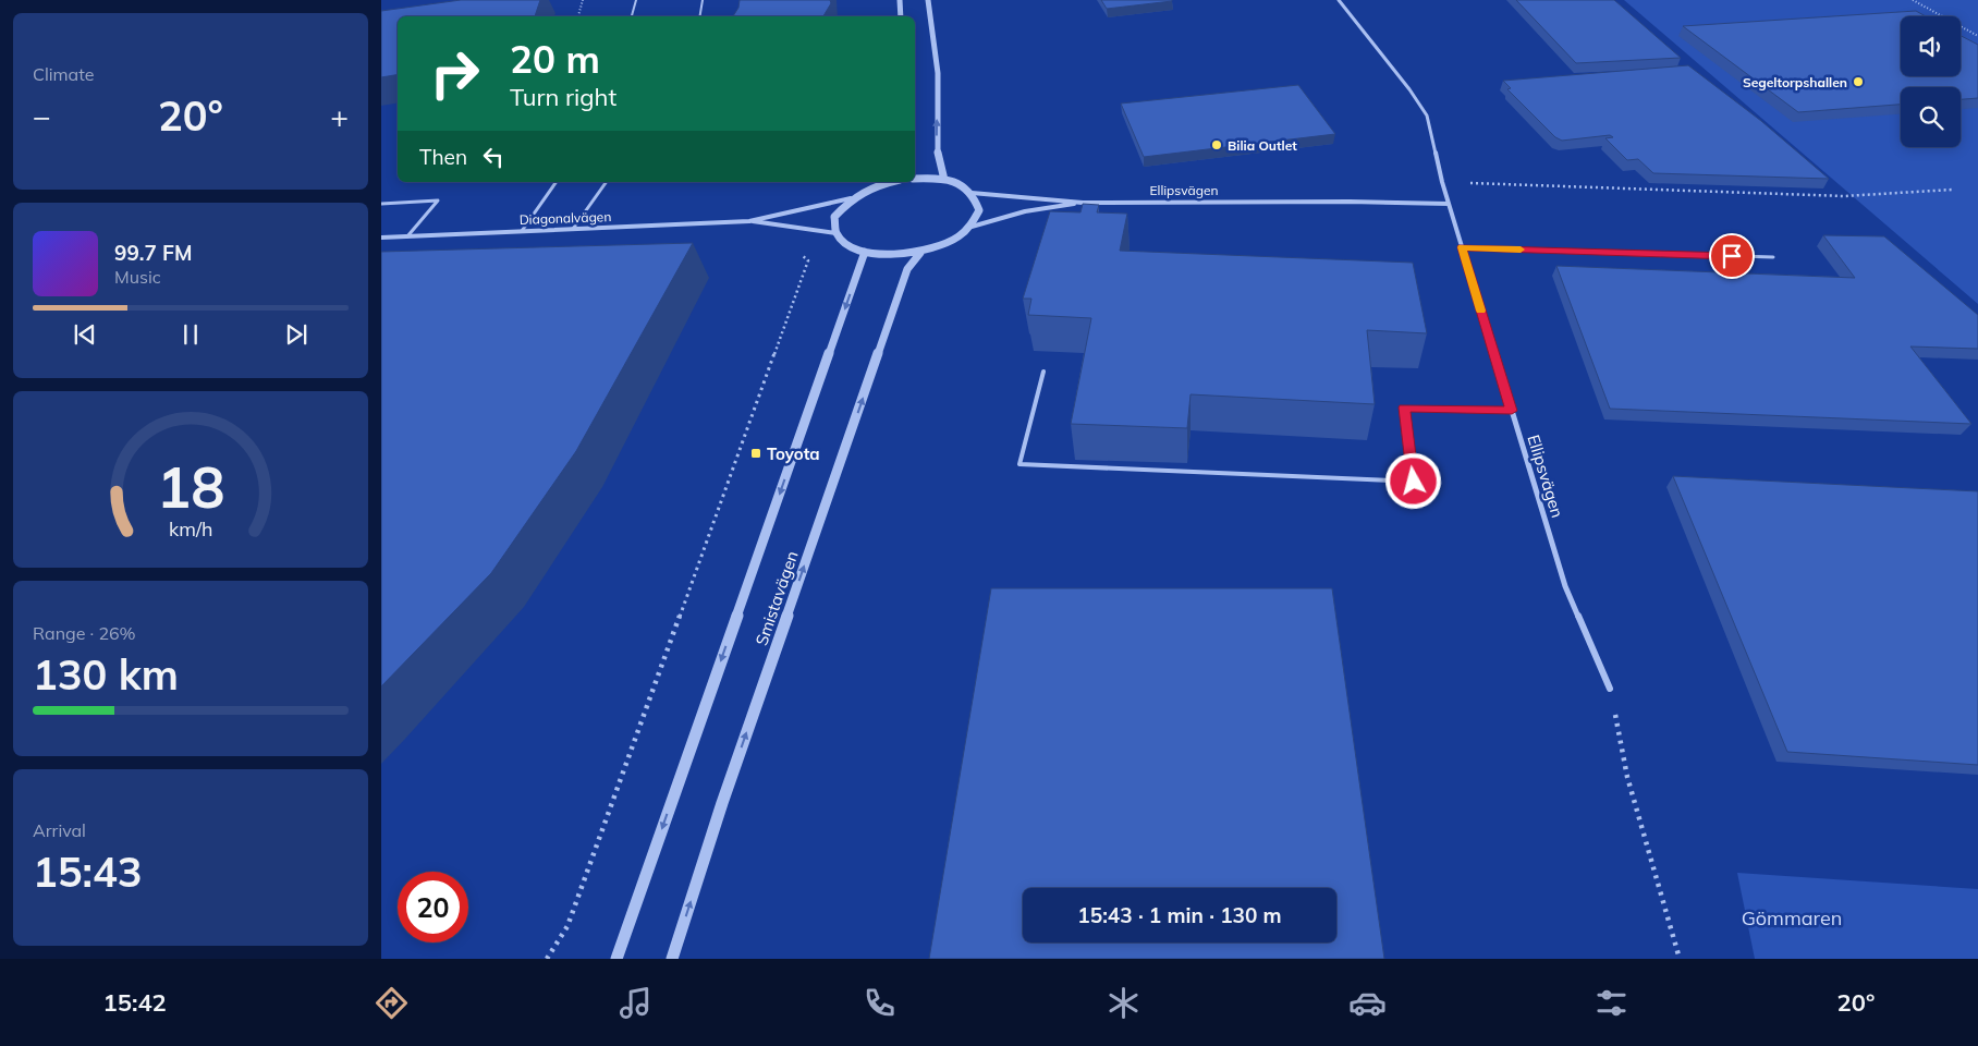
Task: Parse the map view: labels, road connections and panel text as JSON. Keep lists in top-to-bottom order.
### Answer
{
  "streets": {
    "street": ["Ellipsvägen", "Diagonalvägen", "Smistavägen"]
  },
  "parks": ["Gömmaren"],
  "places": {
    "other": ["Segeltorpshallen", "Bilia Outlet"],
    "transit": ["Toyota"]
  },
  "page": {
    "tile": [
      "Climate",
      ["Range · 26%", "130 km"],
      ["Arrival", "15:43"]
    ],
    "turn": ["20 m", "Turn right"],
    "heat": ["−", "20°", "+"],
    "then": "Then",
    "song": ["99.7 FM", "Music"],
    "limit": "20",
    "trip": "15:43 · 1 min · 130 m",
    "tabs": ["15:42", "20°"],
    "gauge": ["18", "km/h"]
  }
}
